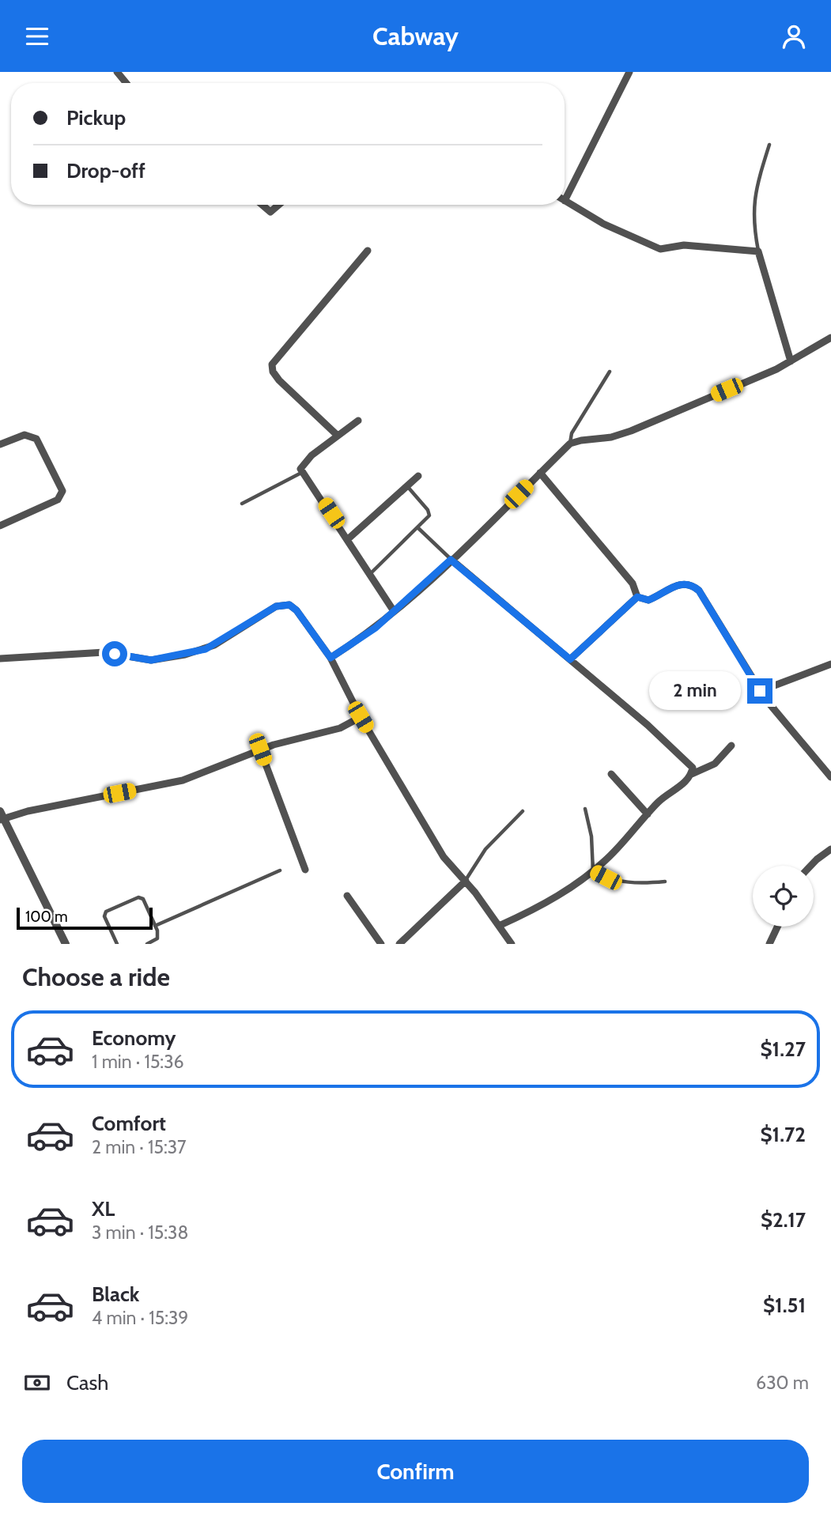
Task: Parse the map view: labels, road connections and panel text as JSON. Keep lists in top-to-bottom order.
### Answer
{
  "scale_bar": "100 m",
  "page": {
    "header": "Cabway",
    "banner": ["Pickup", "Drop-off"],
    "bubble": "2 min",
    "scale": "100 m",
    "heading": "Choose a ride",
    "list": [
      {
        "name": "Economy",
        "note": "1 min · 15:36",
        "value": "$1.27"
      },
      {
        "name": "Comfort",
        "note": "2 min · 15:37",
        "value": "$1.72"
      },
      {
        "name": "XL",
        "note": "3 min · 15:38",
        "value": "$2.17"
      },
      {
        "name": "Black",
        "note": "4 min · 15:39",
        "value": "$1.51"
      }
    ],
    "pay": ["Cash", "630 m"],
    "buttons": "Confirm"
  }
}
